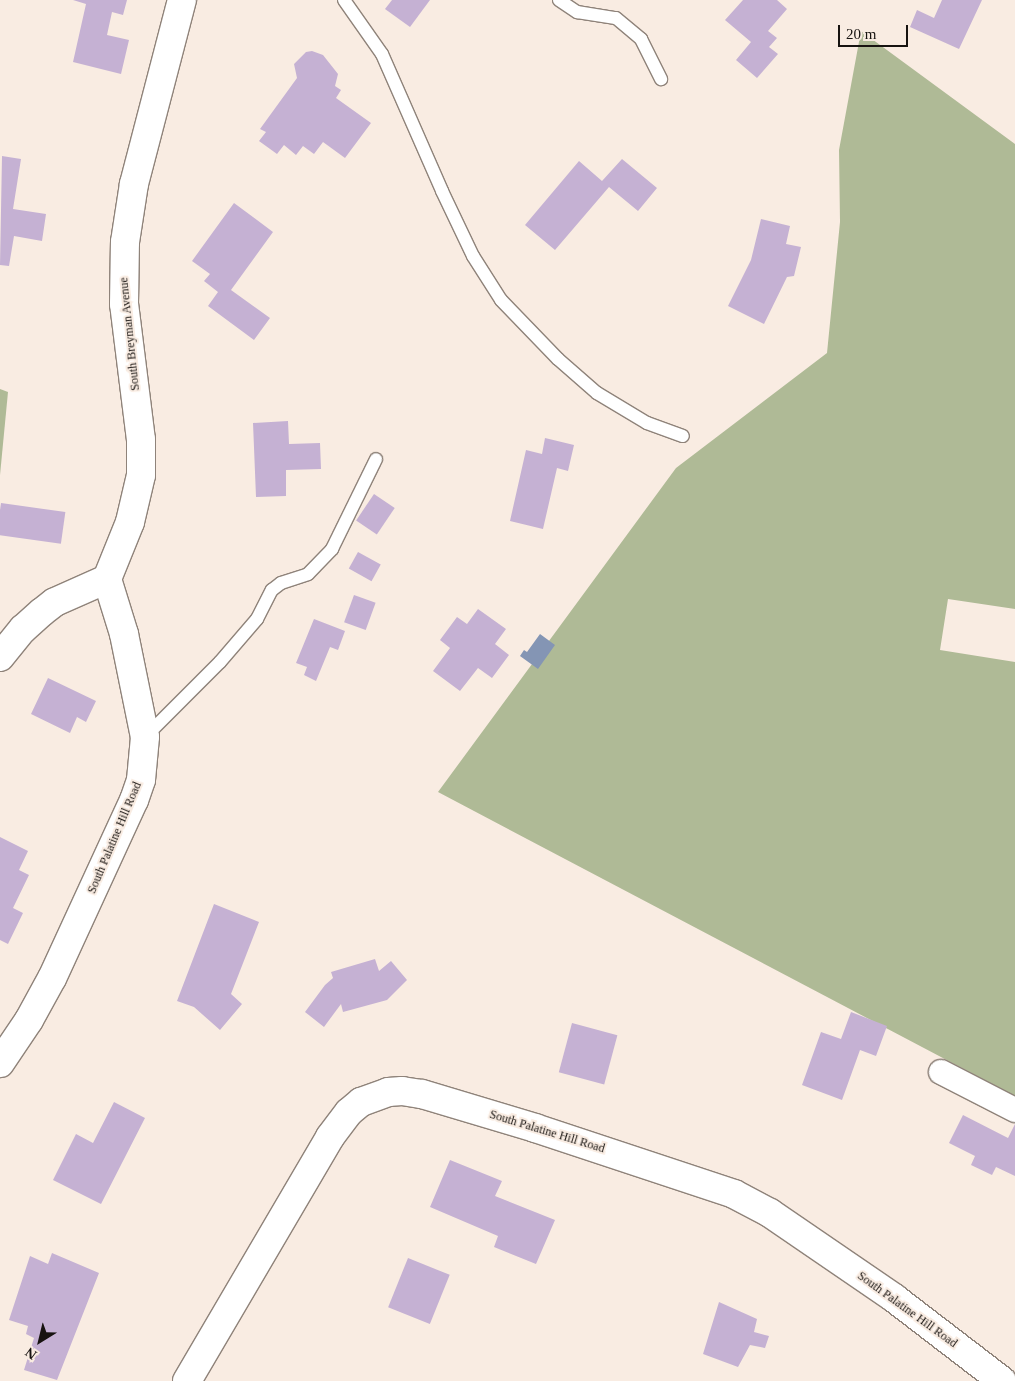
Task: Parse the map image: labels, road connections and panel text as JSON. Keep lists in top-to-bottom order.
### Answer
{
  "streets": {
    "street": ["South Breyman Avenue", "South Palatine Hill Road"]
  },
  "crossings": [
    ["South Breyman Avenue", "South Palatine Hill Road"]
  ],
  "scale_bar": "20 m",
  "north": "bottom left"
}
